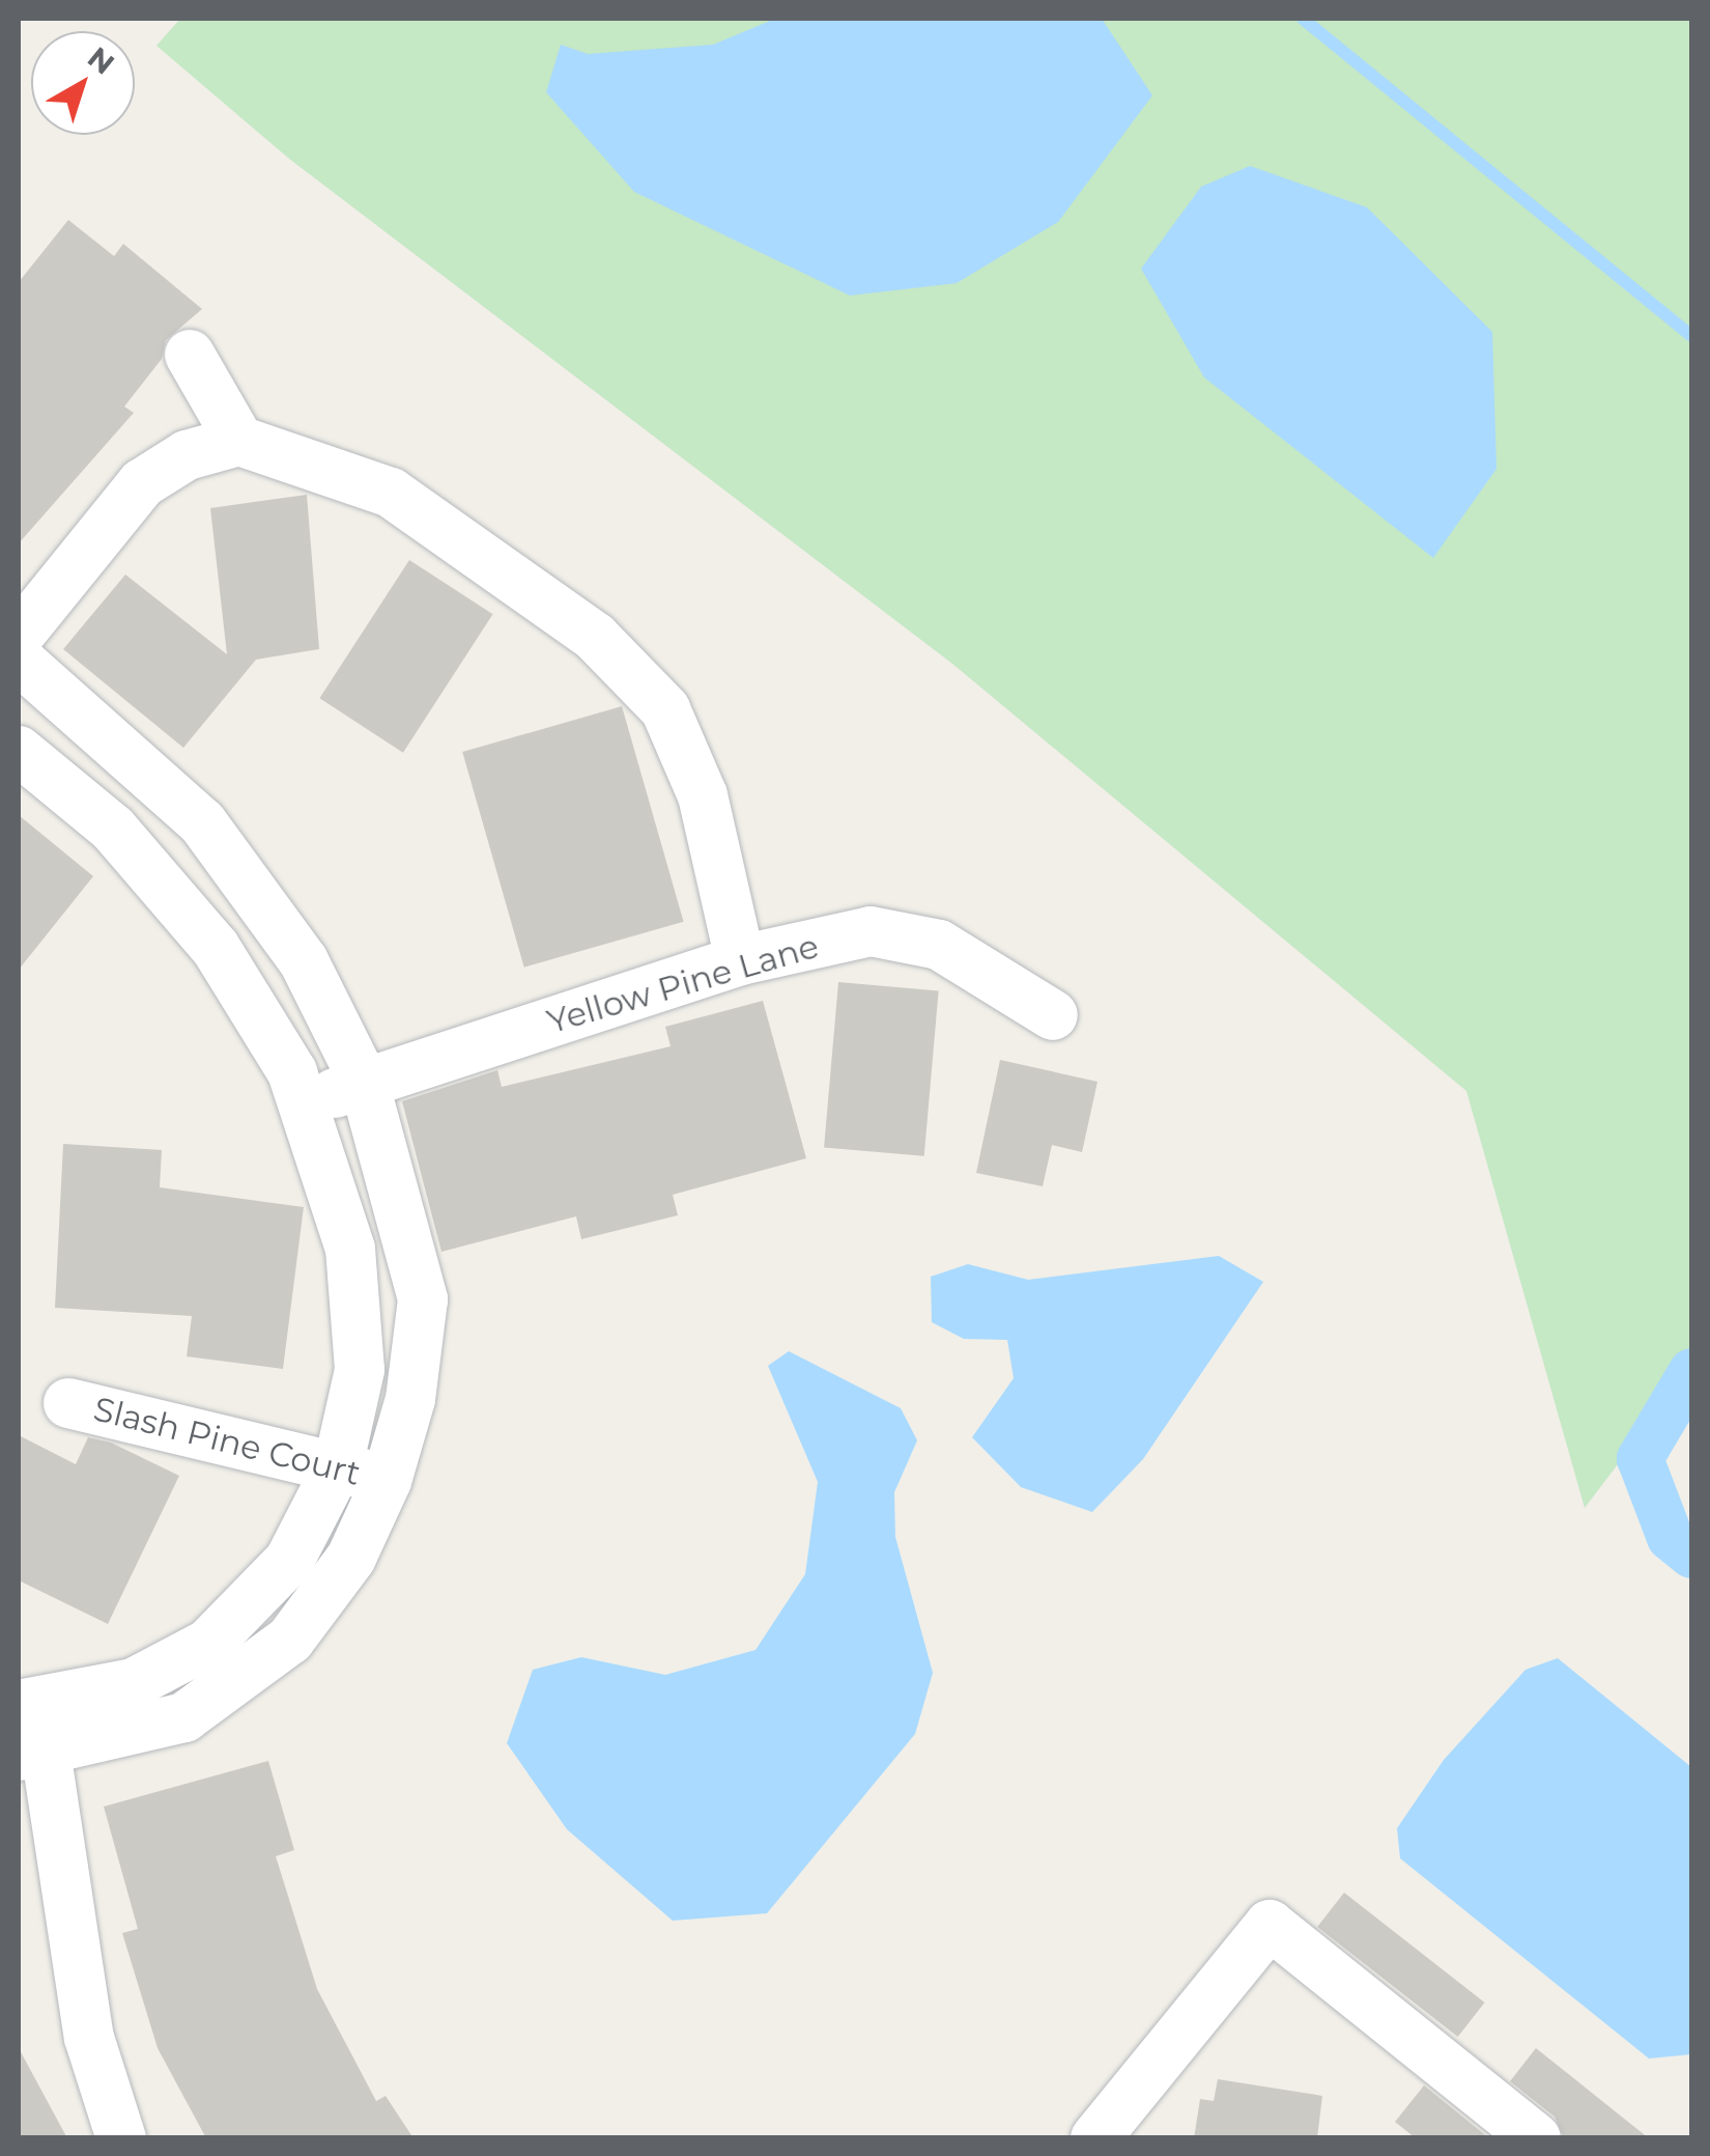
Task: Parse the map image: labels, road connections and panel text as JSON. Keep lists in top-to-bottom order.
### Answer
{
  "streets": {
    "lane": ["Yellow Pine Lane", "Slash Pine Court"]
  },
  "north": "top right"
}
